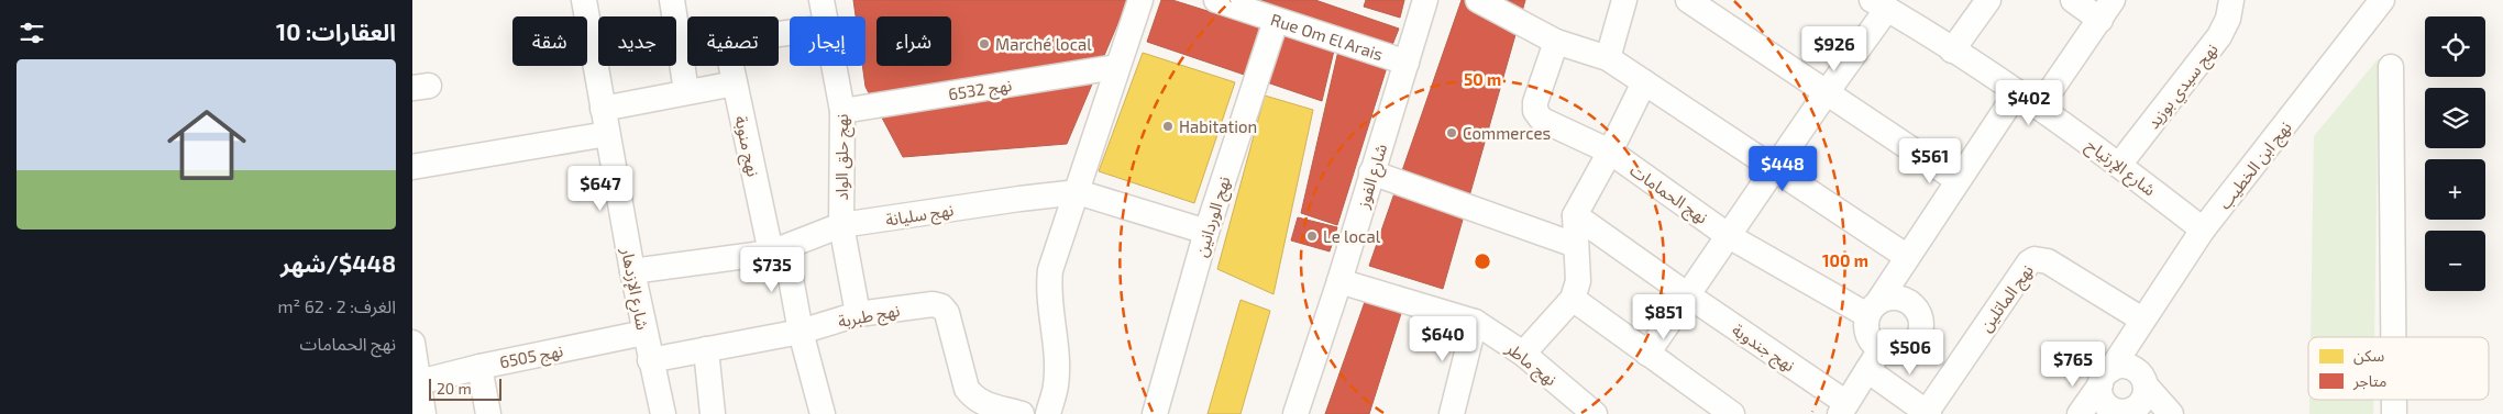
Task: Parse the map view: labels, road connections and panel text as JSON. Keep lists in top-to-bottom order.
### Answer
{
  "streets": {
    "street": [
      "Rue Om El Arais",
      "نهج سيدي بوزيد",
      "نهج 6532",
      "نهج منوبة",
      "نهج حلق الواد",
      "نهج ابن الخطيب",
      "شارع الإرتياح",
      "شارع الفوز",
      "نهج الحمامات",
      "نهج سليانة",
      "نهج الوردانين",
      "شارع الإزدهار",
      "نهج الماتلين",
      "نهج طبربة",
      "نهج جندوبة",
      "نهج 6505",
      "نهج ماطر"
    ]
  },
  "crossings": [
    ["Rue Om El Arais", "شارع الفوز"],
    ["Rue Om El Arais", "نهج الوردانين"],
    ["نهج سيدي بوزيد", "شارع الإرتياح"],
    ["نهج 6532", "نهج حلق الواد"],
    ["نهج منوبة", "نهج سليانة"],
    ["نهج منوبة", "نهج طبربة"],
    ["نهج حلق الواد", "نهج سليانة"],
    ["نهج حلق الواد", "نهج طبربة"],
    ["نهج ابن الخطيب", "شارع الإرتياح"],
    ["نهج ابن الخطيب", "نهج الماتلين"],
    ["شارع الفوز", "نهج ماطر"],
    ["نهج سليانة", "نهج الوردانين"],
    ["نهج سليانة", "شارع الإزدهار"],
    ["شارع الإزدهار", "نهج طبربة"],
    ["شارع الإزدهار", "نهج 6505"]
  ],
  "places": [
    "Marché local",
    "Habitation",
    "Commerces",
    "Le local"
  ],
  "legend": ["سكن", "متاجر"],
  "scale_bar": "20 m",
  "page": {
    "heading": "العقارات: 10",
    "map_buttons": ["+", "−"],
    "chip": [
      "شراء",
      "إيجار",
      "تصفية",
      "جديد",
      "شقة"
    ],
    "price": [
      "$926",
      "$402",
      "$561",
      "$448",
      "$647",
      "$735",
      "$851",
      "$640",
      "$506",
      "$765"
    ],
    "list": [
      {
        "name": "$448/شهر",
        "note": "الغرف: 2 · 62 m² · نهج الحمامات"
      }
    ],
    "scale": "20 m"
  },
  "rings": ["50 m", "100 m"]
}
